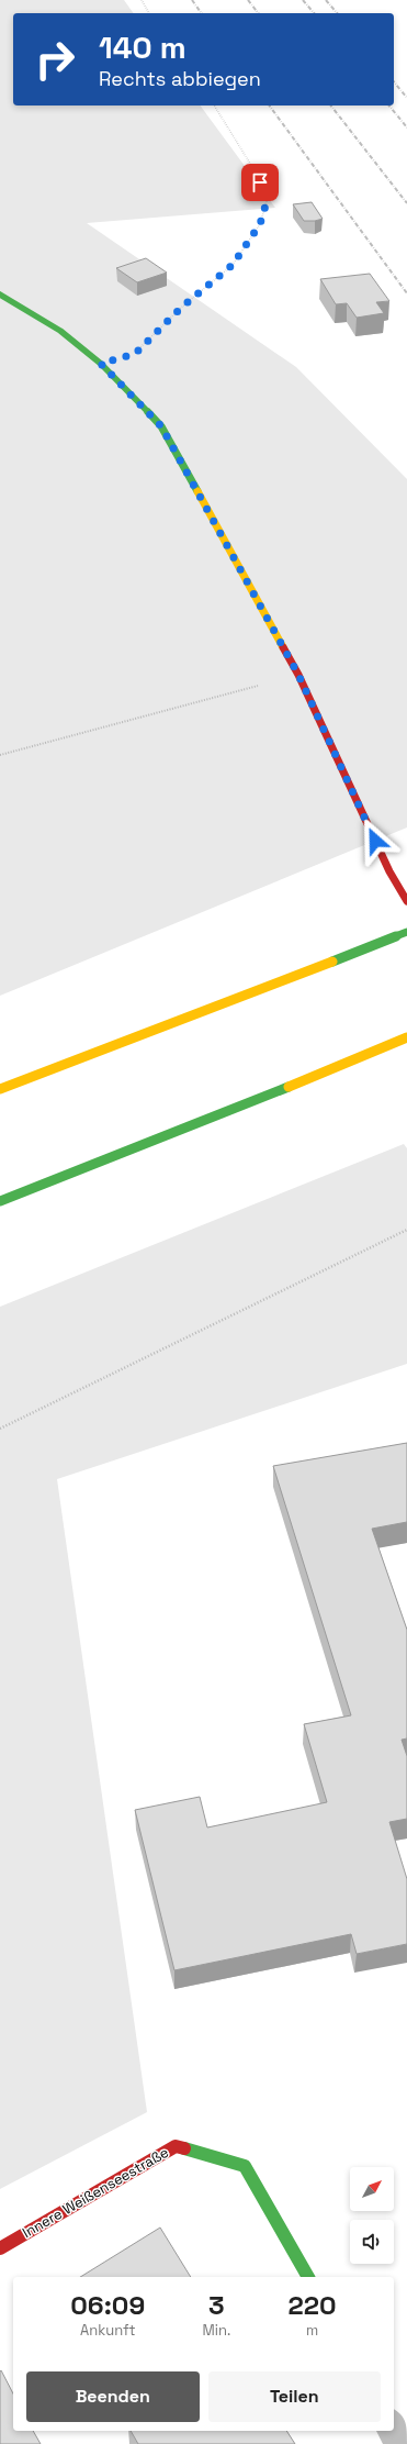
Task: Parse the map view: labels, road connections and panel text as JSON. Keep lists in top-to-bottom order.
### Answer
{
  "streets": {
    "main road": ["Innere Weißenseestraße"]
  },
  "north": "top right",
  "page": {
    "turn": ["140 m", "Rechts abbiegen"],
    "eta": [
      "06:09",
      "Ankunft",
      "3",
      "Min.",
      "220",
      "m"
    ],
    "buttons": ["Beenden", "Teilen"]
  }
}
